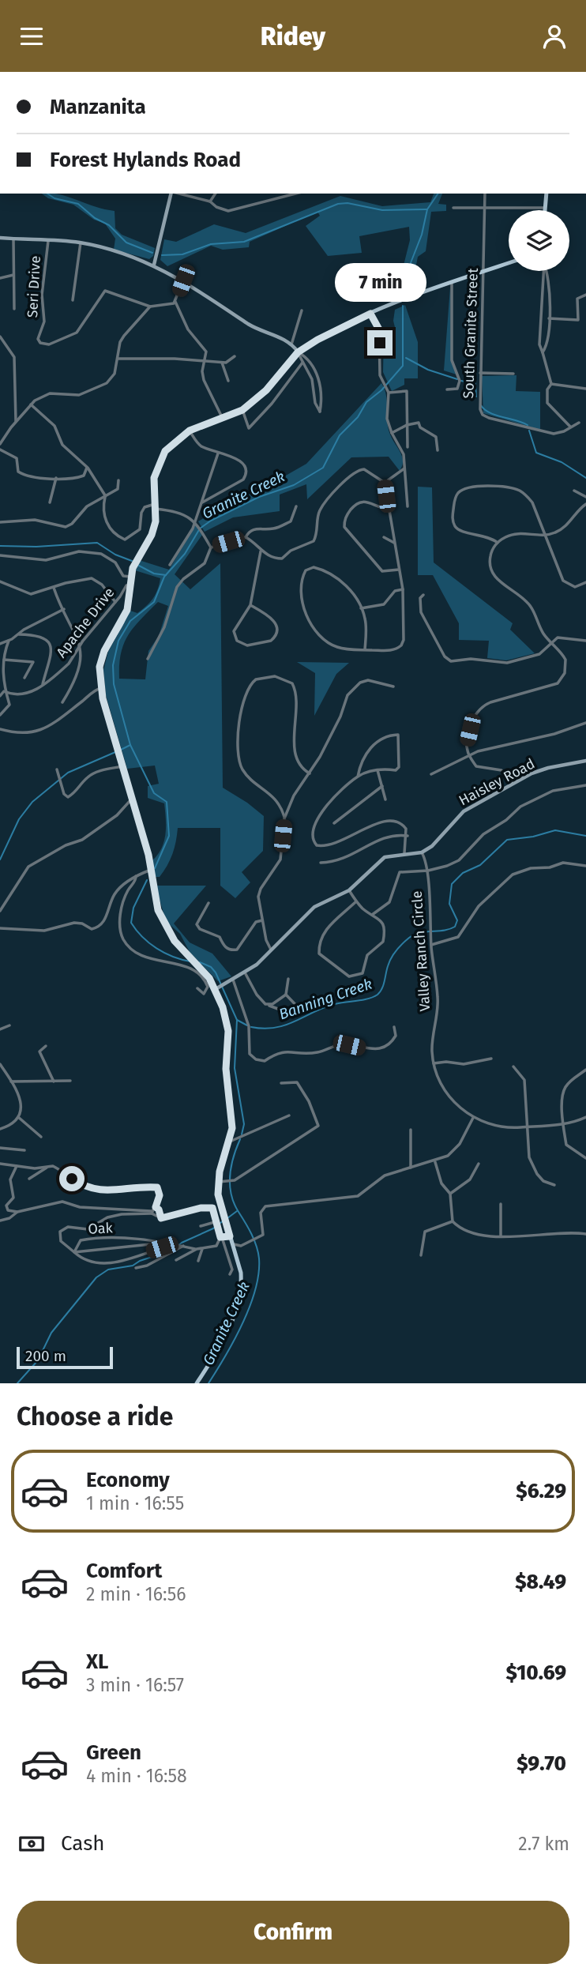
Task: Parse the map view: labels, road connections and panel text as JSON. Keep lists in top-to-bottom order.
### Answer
{
  "streets": {
    "street": [
      "Seri Drive",
      "South Granite Street",
      "Apache Drive",
      "Haisley Road",
      "Valley Ranch Circle",
      "Oak"
    ]
  },
  "crossings": [
    ["Haisley Road", "Valley Ranch Circle"]
  ],
  "water": ["Granite Creek", "Banning Creek"],
  "scale_bar": "200 m",
  "page": {
    "header": "Ridey",
    "banner": ["Manzanita", "Forest Hylands Road"],
    "bubble": "7 min",
    "scale": "200 m",
    "heading": "Choose a ride",
    "list": [
      {
        "name": "Economy",
        "note": "1 min · 16:55",
        "value": "$6.29"
      },
      {
        "name": "Comfort",
        "note": "2 min · 16:56",
        "value": "$8.49"
      },
      {
        "name": "XL",
        "note": "3 min · 16:57",
        "value": "$10.69"
      },
      {
        "name": "Green",
        "note": "4 min · 16:58",
        "value": "$9.70"
      }
    ],
    "pay": ["Cash", "2.7 km"],
    "buttons": "Confirm"
  }
}
